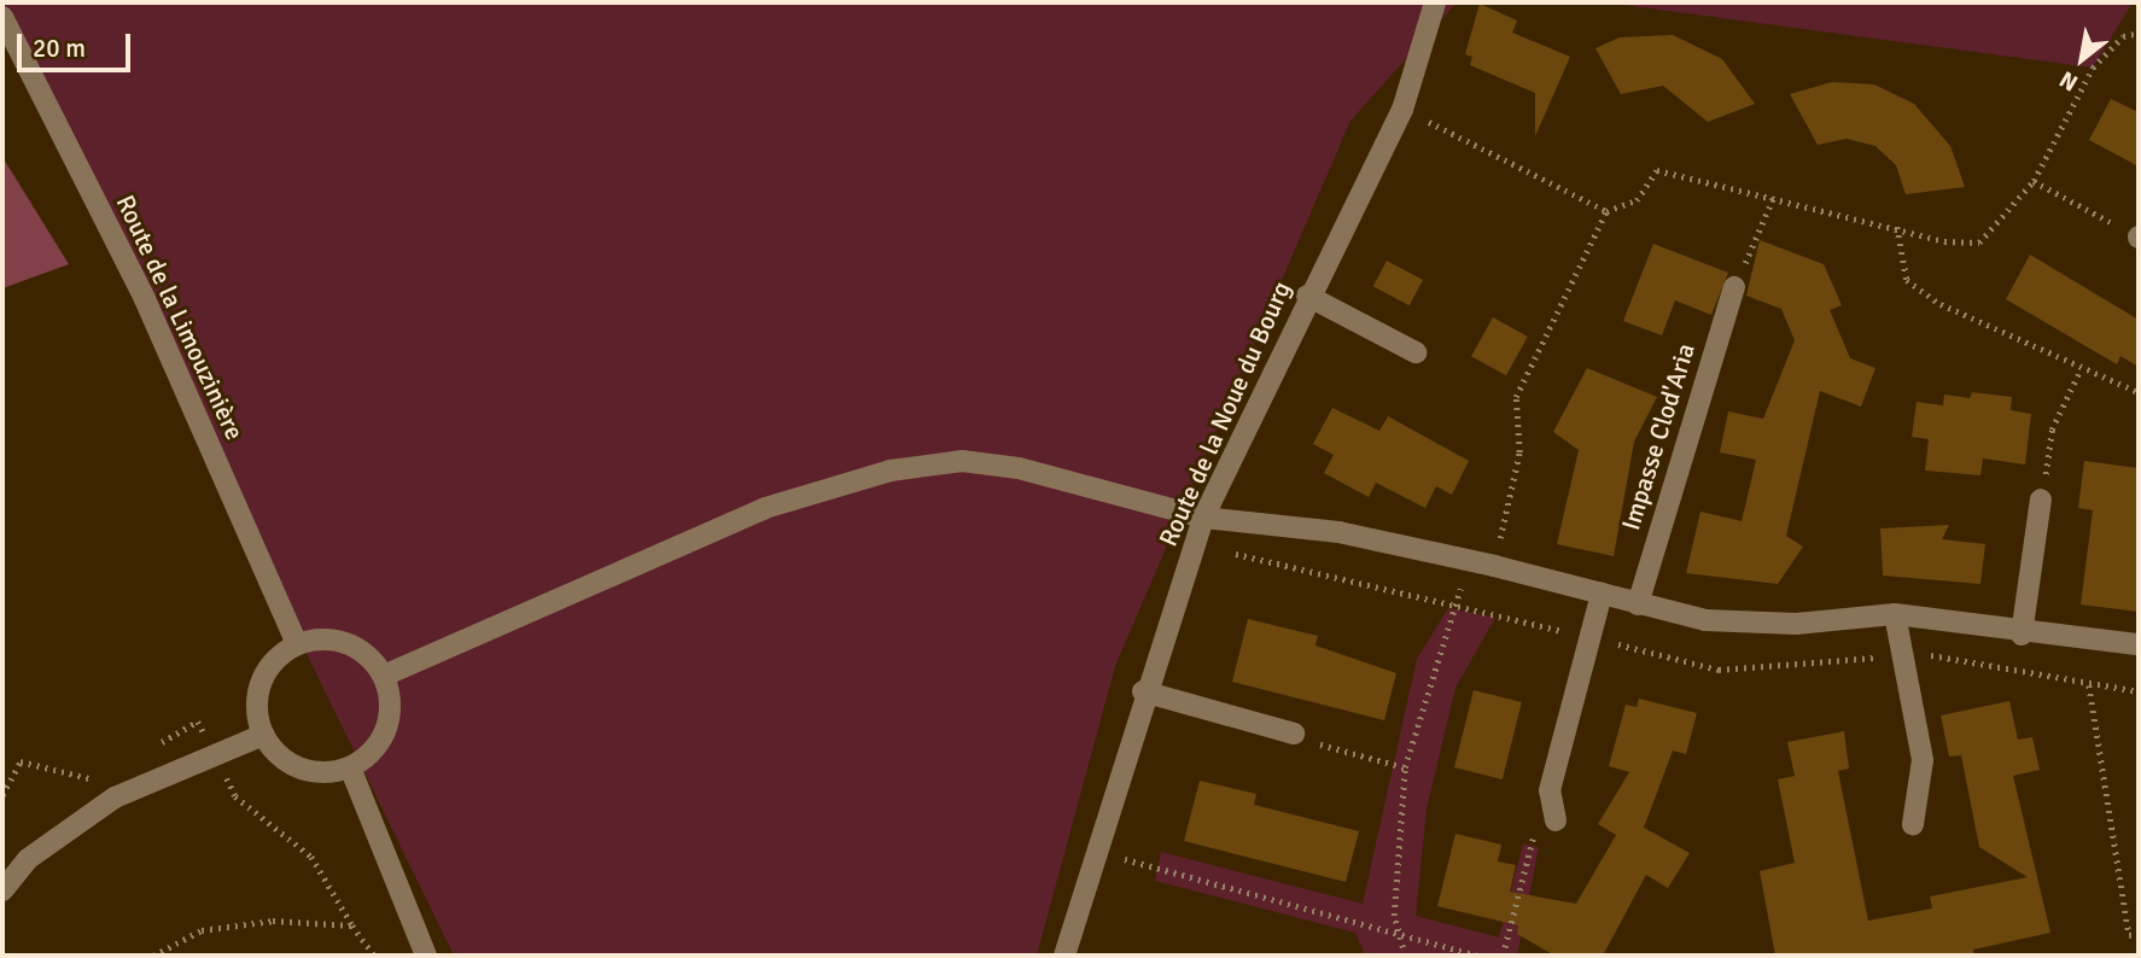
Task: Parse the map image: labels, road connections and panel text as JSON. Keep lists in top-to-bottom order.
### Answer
{
  "streets": {
    "street": ["Route de la Limouzinière", "Route de la Noue du Bourg", "Impasse Clod'Aria"]
  },
  "scale_bar": "20 m",
  "north": "bottom left"
}
